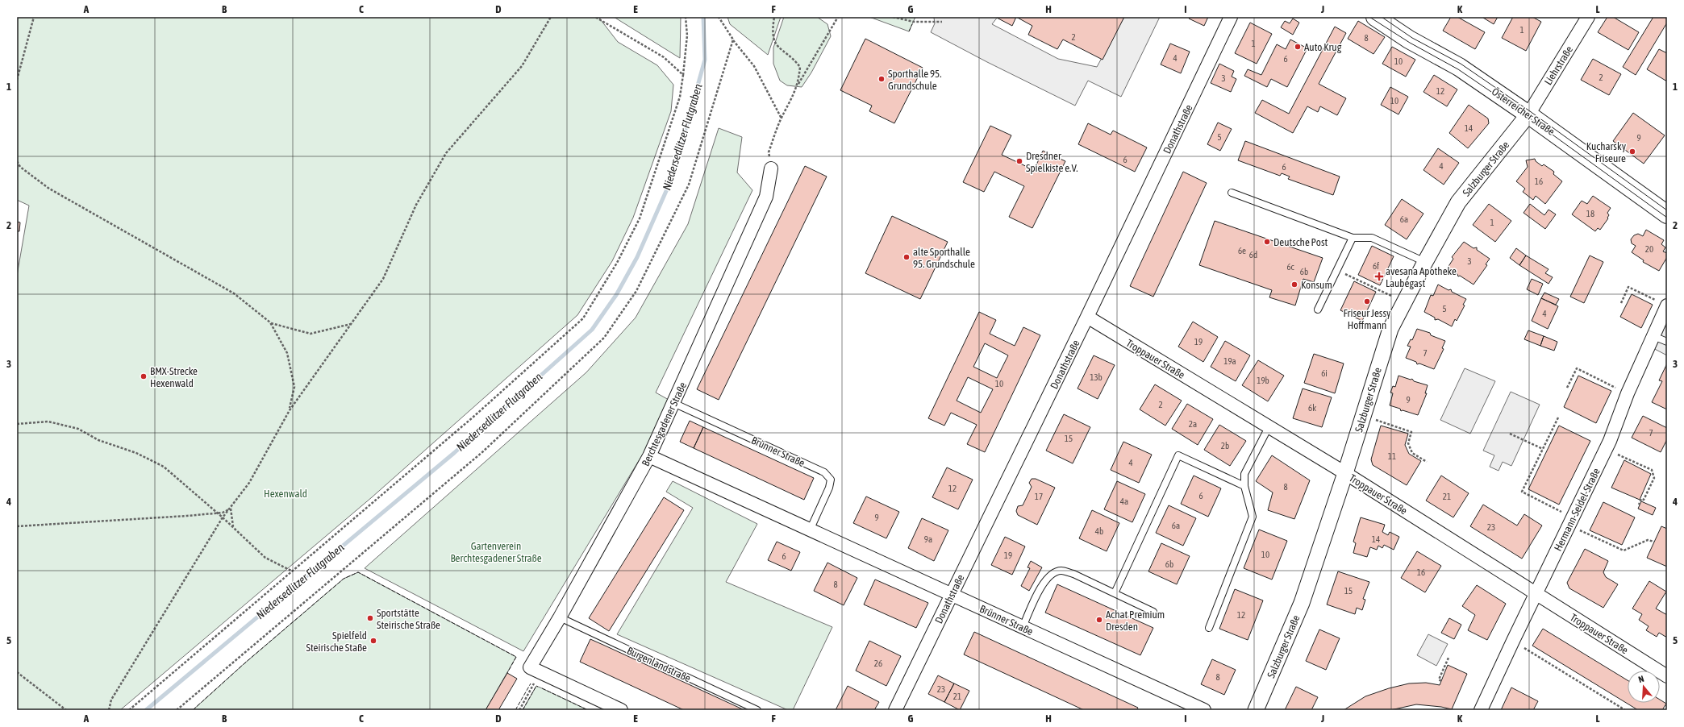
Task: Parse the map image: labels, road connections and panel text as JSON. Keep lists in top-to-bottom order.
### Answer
{
  "streets": {
    "main road": ["Österreicher Straße"],
    "street": [
      "Liehrstraße",
      "Donathstraße",
      "Salzburger Straße",
      "Troppauer Straße",
      "Berchtesgadener Straße",
      "Brünner Straße",
      "Hermann-Seidel-Straße"
    ],
    "lane": ["Burgenlandstraße"]
  },
  "crossings": [
    ["Liehrstraße", "Österreicher Straße"],
    ["Liehrstraße", "Salzburger Straße"],
    ["Österreicher Straße", "Salzburger Straße"],
    ["Donathstraße", "Troppauer Straße"],
    ["Donathstraße", "Brünner Straße"],
    ["Salzburger Straße", "Troppauer Straße"],
    ["Troppauer Straße", "Hermann-Seidel-Straße"],
    ["Berchtesgadener Straße", "Brünner Straße"],
    ["Berchtesgadener Straße", "Burgenlandstraße"]
  ],
  "water": ["Niedersedlitzer Flutgraben"],
  "parks": ["Hexenwald", "Gartenverein Berchtesgadener Straße"],
  "places": {
    "other": [
      "Auto Krug",
      "Sporthalle 95. Grundschule",
      "Kucharsky Friseure",
      "Dresdner Spielkiste e.V.",
      "Deutsche Post",
      "alte Sporthalle 95. Grundschule",
      "Konsum",
      "Friseur Jessy Hoffmann",
      "BMX-Strecke Hexenwald",
      "Sportstätte Steirische Straße",
      "Achat Premium Dresden",
      "Spielfeld Steirische Staße"
    ],
    "health": ["avesana Apotheke Laubegast"]
  },
  "house_numbers": [
    "1",
    "2",
    "8",
    "1",
    "4",
    "6",
    "10",
    "2",
    "3",
    "12",
    "10",
    "14",
    "5",
    "9",
    "6",
    "4",
    "6",
    "16",
    "18",
    "6a",
    "1",
    "20",
    "6e",
    "6d",
    "3",
    "6f",
    "6c",
    "6b",
    "5",
    "4",
    "19",
    "7",
    "19a",
    "6i",
    "13b",
    "19b",
    "10",
    "9",
    "2",
    "6k",
    "2a",
    "7",
    "15",
    "2b",
    "11",
    "4",
    "8",
    "12",
    "6",
    "17",
    "21",
    "4a",
    "9",
    "6a",
    "23",
    "4b",
    "9a",
    "14",
    "10",
    "19",
    "6",
    "6b",
    "16",
    "8",
    "15",
    "12",
    "26",
    "8",
    "23",
    "21"
  ],
  "north": "top",
  "grid": {
    "columns": [
      "A",
      "B",
      "C",
      "D",
      "E",
      "F",
      "G",
      "H",
      "I",
      "J",
      "K",
      "L"
    ],
    "rows": [
      "1",
      "2",
      "3",
      "4",
      "5"
    ]
  }
}
